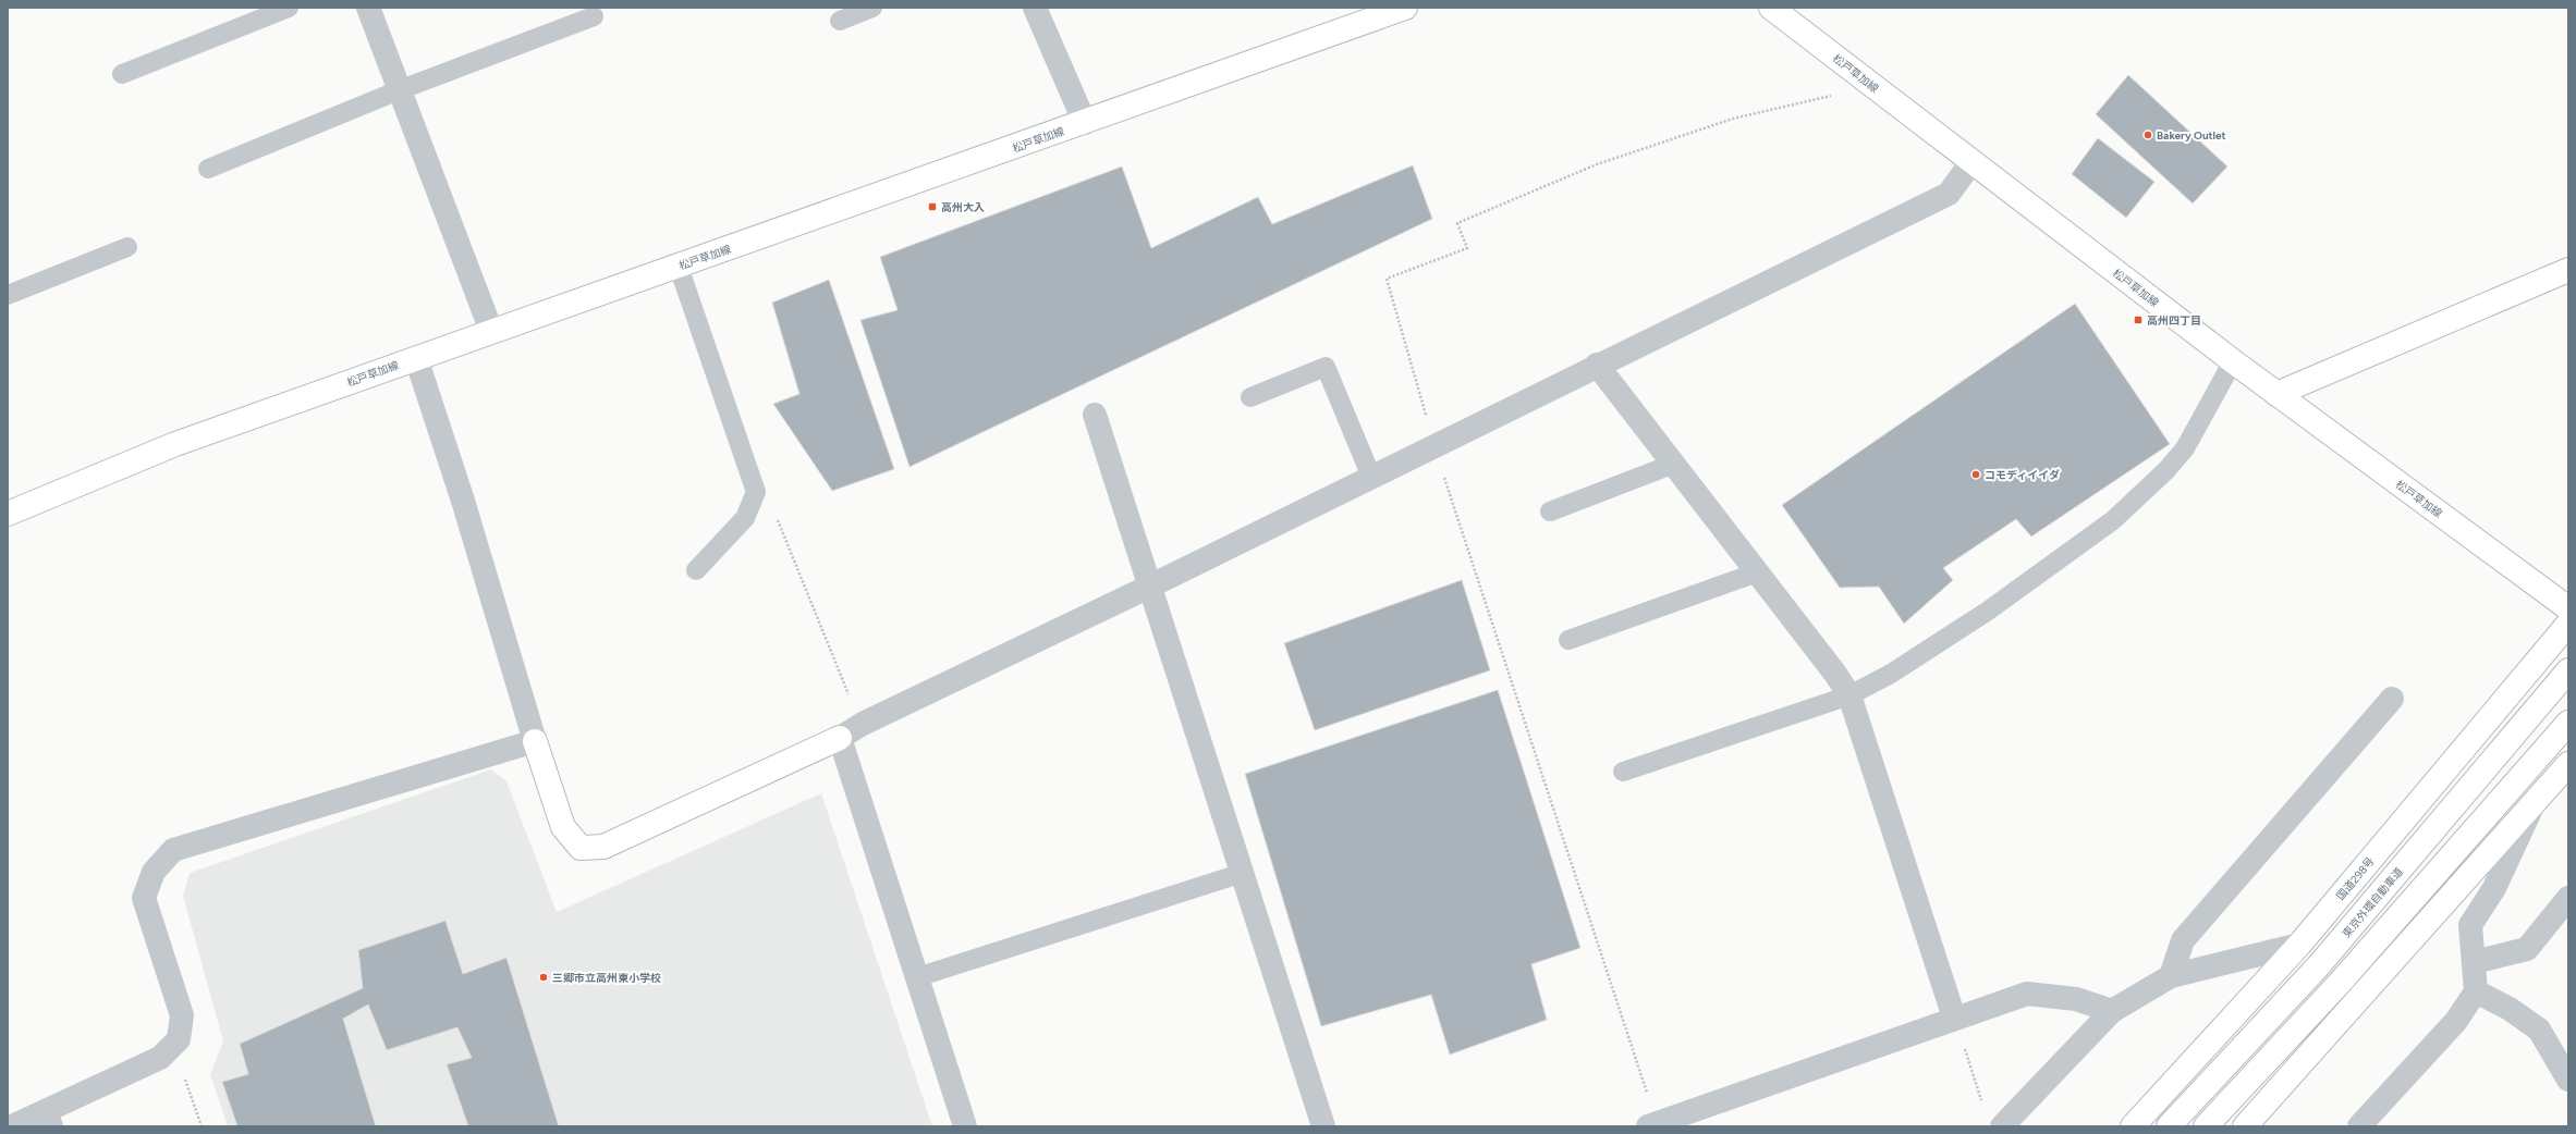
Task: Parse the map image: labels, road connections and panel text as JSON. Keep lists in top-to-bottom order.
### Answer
{
  "streets": {
    "main road": ["松戸草加線", "国道298号", "東京外環自動車道"]
  },
  "places": {
    "other": ["Bakery Outlet", "コモディイイダ", "三郷市立高州東小学校"],
    "transit": ["高州大入", "高州四丁目"]
  }
}
